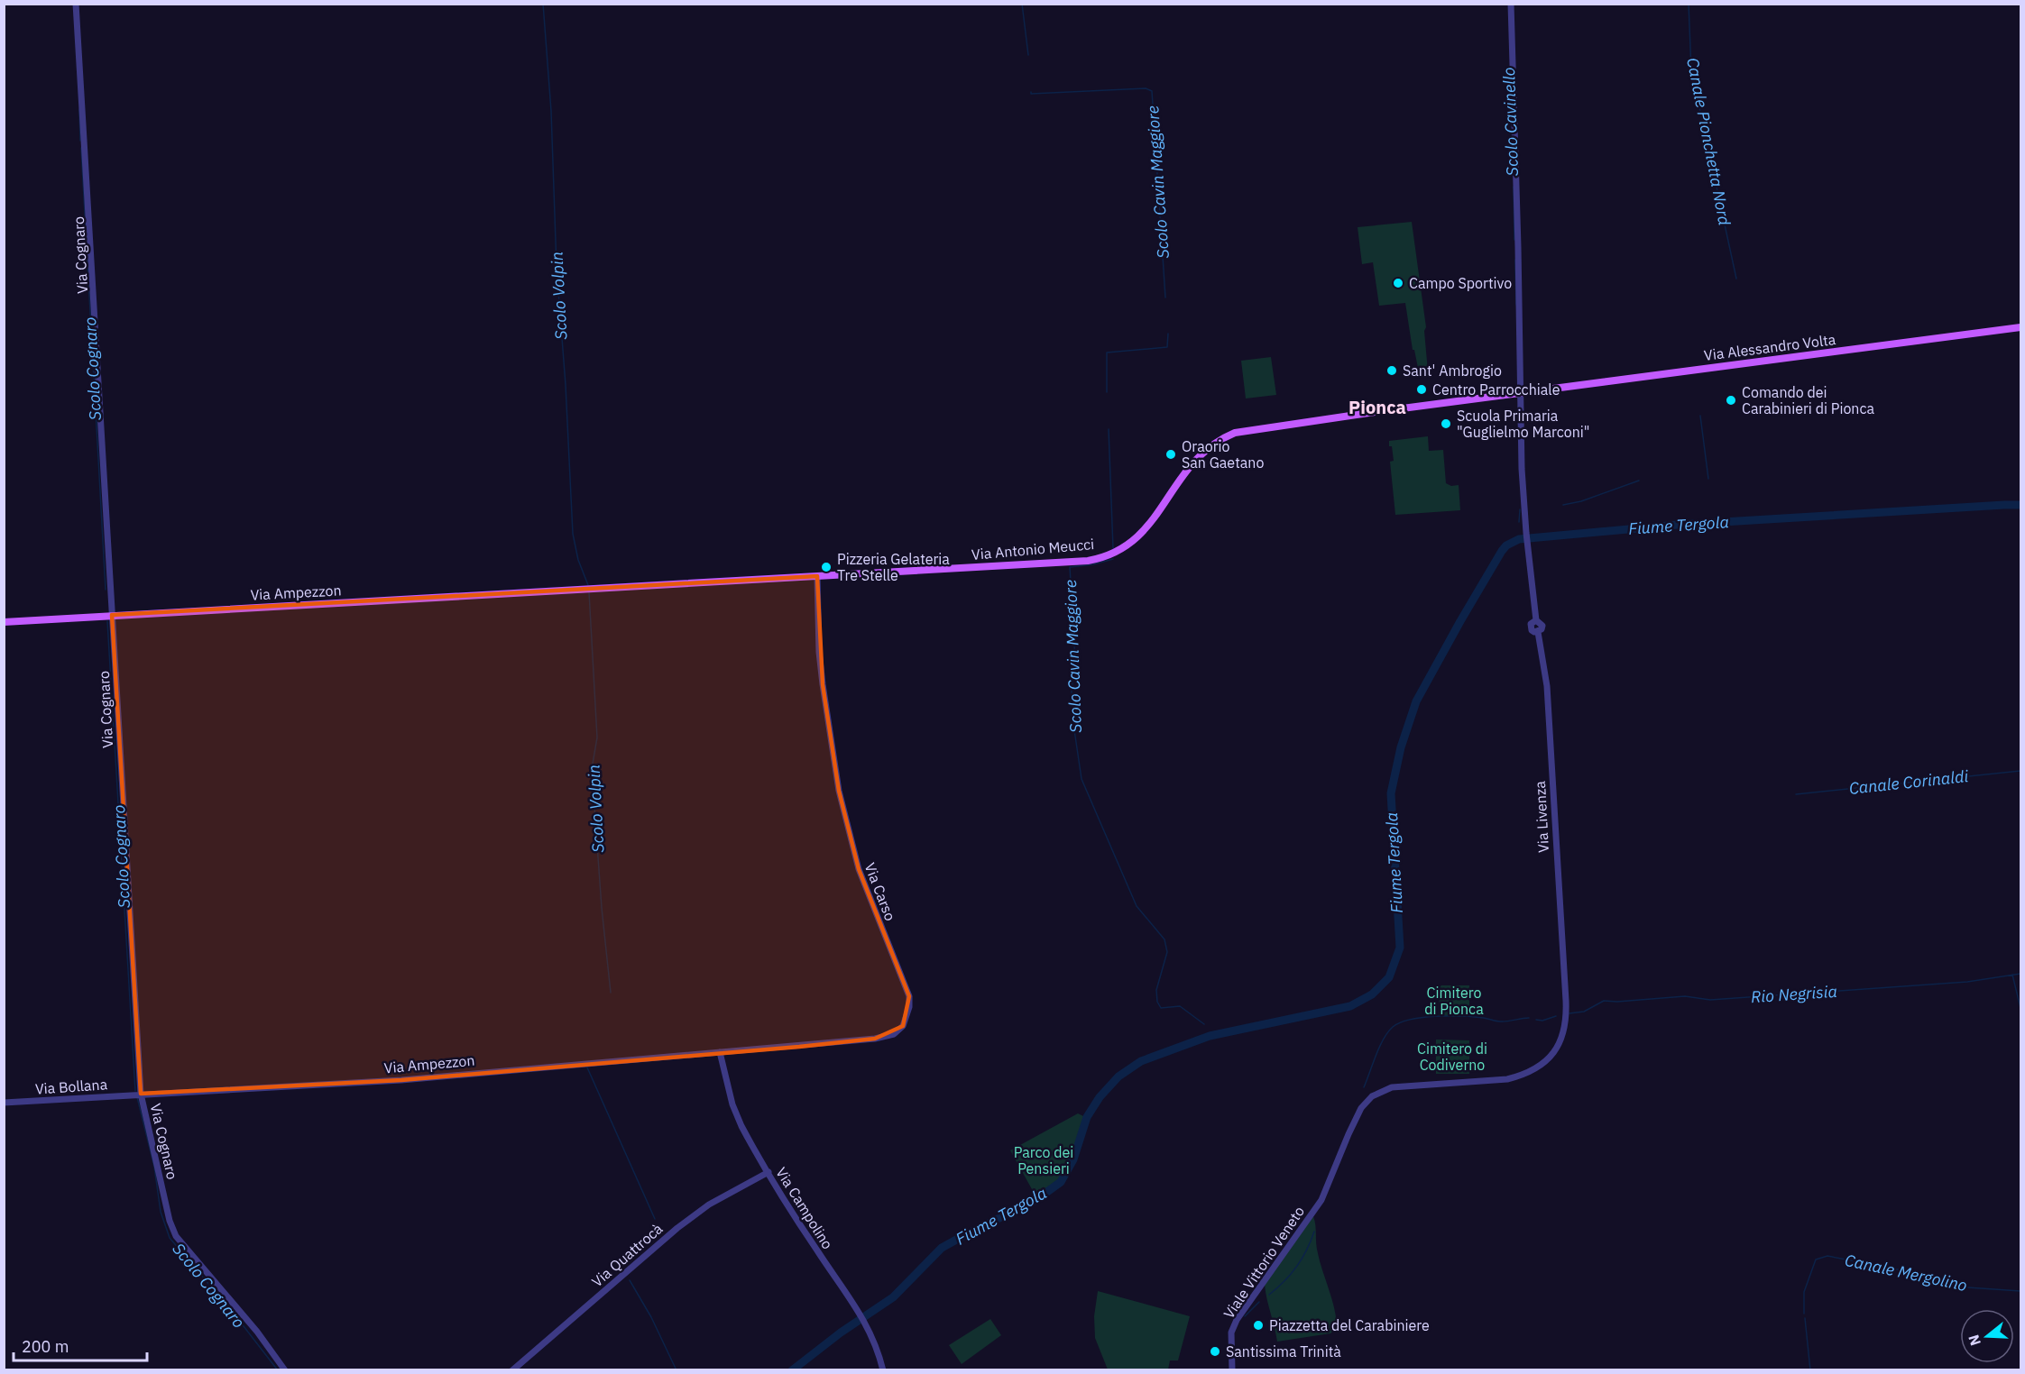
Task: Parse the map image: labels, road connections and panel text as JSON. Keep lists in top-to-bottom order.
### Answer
{
  "streets": {
    "main road": ["Via Alessandro Volta", "Via Antonio Meucci", "Via Ampezzon"],
    "street": [
      "Via Cognaro",
      "Via Livenza",
      "Via Carso",
      "Via Bollana",
      "Via Campolino",
      "Via Quattrocà",
      "Viale Vittorio Veneto"
    ]
  },
  "crossings": [
    ["Via Cognaro", "Via Ampezzon"],
    ["Via Cognaro", "Via Bollana"],
    ["Via Alessandro Volta", "Via Antonio Meucci"],
    ["Via Alessandro Volta", "Via Livenza"],
    ["Via Antonio Meucci", "Via Ampezzon"],
    ["Via Antonio Meucci", "Via Livenza"],
    ["Via Antonio Meucci", "Via Carso"],
    ["Via Ampezzon", "Via Carso"],
    ["Via Ampezzon", "Via Bollana"],
    ["Via Ampezzon", "Via Campolino"],
    ["Via Livenza", "Viale Vittorio Veneto"],
    ["Via Carso", "Via Campolino"],
    ["Via Campolino", "Via Quattrocà"]
  ],
  "districts": ["Pionca"],
  "water": [
    "Scolo Cavinello",
    "Canale Pionchetta Nord",
    "Scolo Cavin Maggiore",
    "Scolo Volpin",
    "Scolo Cognaro",
    "Fiume Tergola",
    "Canale Corinaldi",
    "Rio Negrisia",
    "Canale Mergolino"
  ],
  "parks": ["Cimitero di Pionca", "Cimitero di Codiverno", "Parco dei Pensieri"],
  "places": [
    "Campo Sportivo",
    "Sant' Ambrogio",
    "Centro Parrocchiale",
    "Comando dei Carabinieri di Pionca",
    "Scuola Primaria \"Guglielmo Marconi\"",
    "Oraorio San Gaetano",
    "Pizzeria Gelateria Tre Stelle",
    "Piazzetta del Carabiniere",
    "Santissima Trinità"
  ],
  "scale_bar": "200 m",
  "north": "left"
}
